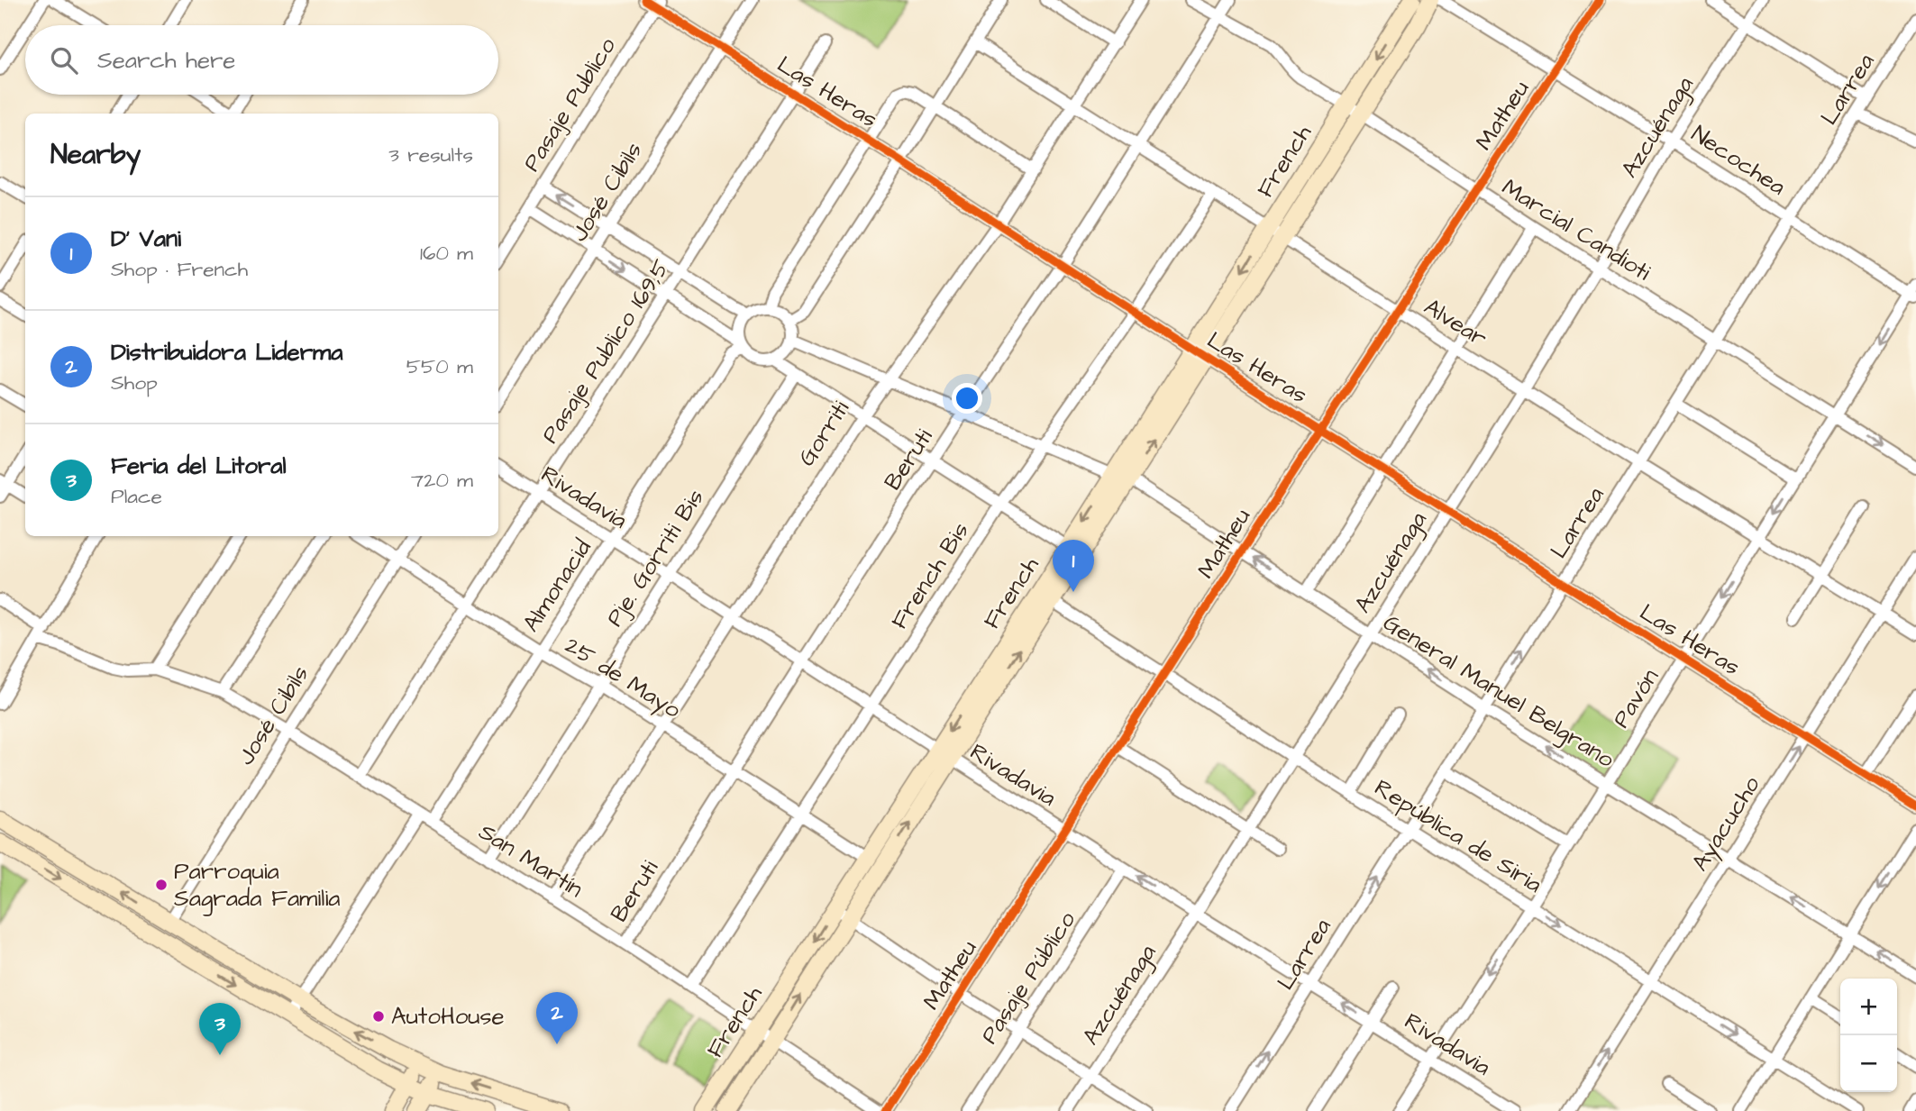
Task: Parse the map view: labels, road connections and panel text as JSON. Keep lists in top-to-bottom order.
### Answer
{
  "streets": {
    "main road": ["French"],
    "street": [
      "Larrea",
      "Las Heras",
      "Pasaje Publico",
      "Matheu",
      "Azcuénaga",
      "Necochea",
      "José Cibils",
      "Marcial Candioti",
      "Alvear",
      "Pasaje Publico 169,5",
      "Gorriti",
      "Beruti",
      "Rivadavia",
      "Pje. Gorriti Bis",
      "French Bis",
      "Almonacid",
      "25 de Mayo",
      "General Manuel Belgrano",
      "Pavón",
      "Ayacucho",
      "República de Siria",
      "San Martín",
      "Pasaje Público"
    ]
  },
  "crossings": [
    ["Larrea", "Las Heras"],
    ["Larrea", "Necochea"],
    ["Larrea", "Marcial Candioti"],
    ["Larrea", "Alvear"],
    ["Larrea", "Rivadavia"],
    ["Larrea", "General Manuel Belgrano"],
    ["Larrea", "República de Siria"],
    ["Las Heras", "Pasaje Publico"],
    ["Las Heras", "Matheu"],
    ["Las Heras", "Azcuénaga"],
    ["Las Heras", "French"],
    ["Las Heras", "José Cibils"],
    ["Las Heras", "Pasaje Publico 169,5"],
    ["Las Heras", "Gorriti"],
    ["Las Heras", "Beruti"],
    ["Las Heras", "French Bis"],
    ["Las Heras", "Pavón"],
    ["Las Heras", "Ayacucho"],
    ["Matheu", "Necochea"],
    ["Matheu", "Marcial Candioti"],
    ["Matheu", "Alvear"],
    ["Matheu", "Rivadavia"],
    ["Matheu", "General Manuel Belgrano"],
    ["Matheu", "República de Siria"],
    ["Azcuénaga", "Necochea"],
    ["Azcuénaga", "Marcial Candioti"],
    ["Azcuénaga", "Alvear"],
    ["Azcuénaga", "Rivadavia"],
    ["Azcuénaga", "General Manuel Belgrano"],
    ["Azcuénaga", "República de Siria"],
    ["Necochea", "Pavón"],
    ["French", "Marcial Candioti"],
    ["French", "Alvear"],
    ["French", "Rivadavia"],
    ["French", "25 de Mayo"],
    ["French", "General Manuel Belgrano"],
    ["French", "República de Siria"],
    ["French", "San Martín"],
    ["José Cibils", "25 de Mayo"],
    ["José Cibils", "San Martín"],
    ["Marcial Candioti", "Beruti"],
    ["Marcial Candioti", "Pavón"],
    ["Alvear", "Gorriti"],
    ["Alvear", "Beruti"],
    ["Alvear", "French Bis"],
    ["Alvear", "Pavón"],
    ["Alvear", "Ayacucho"],
    ["Pasaje Publico 169,5", "Rivadavia"],
    ["Pasaje Publico 169,5", "25 de Mayo"],
    ["Pasaje Publico 169,5", "San Martín"],
    ["Gorriti", "Rivadavia"],
    ["Gorriti", "25 de Mayo"],
    ["Gorriti", "San Martín"],
    ["Beruti", "Rivadavia"],
    ["Beruti", "25 de Mayo"],
    ["Beruti", "San Martín"],
    ["Rivadavia", "Pje. Gorriti Bis"],
    ["Rivadavia", "French Bis"],
    ["Rivadavia", "Almonacid"],
    ["Rivadavia", "Pavón"],
    ["Rivadavia", "Pasaje Público"],
    ["Pje. Gorriti Bis", "25 de Mayo"],
    ["Pje. Gorriti Bis", "San Martín"],
    ["French Bis", "25 de Mayo"],
    ["French Bis", "San Martín"],
    ["Almonacid", "25 de Mayo"],
    ["Almonacid", "San Martín"],
    ["General Manuel Belgrano", "Pavón"],
    ["General Manuel Belgrano", "Ayacucho"],
    ["Pavón", "República de Siria"],
    ["Ayacucho", "República de Siria"]
  ],
  "one_way": ["Pavón", "Ayacucho"],
  "places": ["Parroquia Sagrada Familia", "AutoHouse"],
  "page": {
    "search": "Search here",
    "heading": ["Nearby", "3 results"],
    "list": [
      {
        "mark": "1",
        "name": "D' Vani",
        "note": "Shop · French",
        "value": "160 m"
      },
      {
        "mark": "2",
        "name": "Distribuidora Liderma",
        "note": "Shop",
        "value": "550 m"
      },
      {
        "mark": "3",
        "name": "Feria del Litoral",
        "note": "Place",
        "value": "720 m"
      }
    ],
    "pins": ["1", "2", "3"],
    "map_buttons": ["+", "−"]
  }
}
